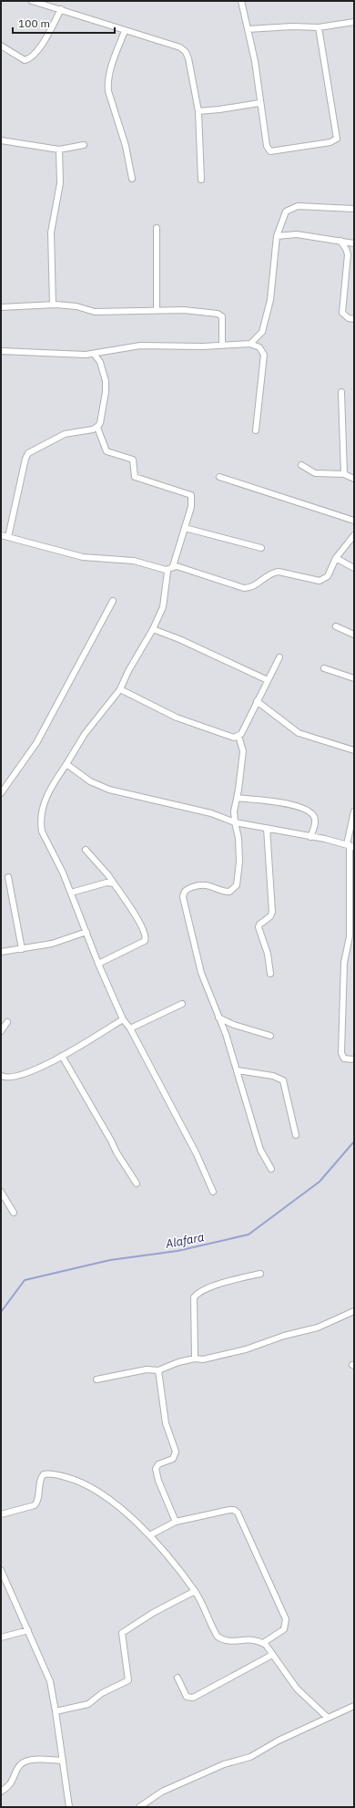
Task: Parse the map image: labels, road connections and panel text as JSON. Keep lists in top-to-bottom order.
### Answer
{
  "water": ["Alafara"],
  "scale_bar": "100 m"
}
